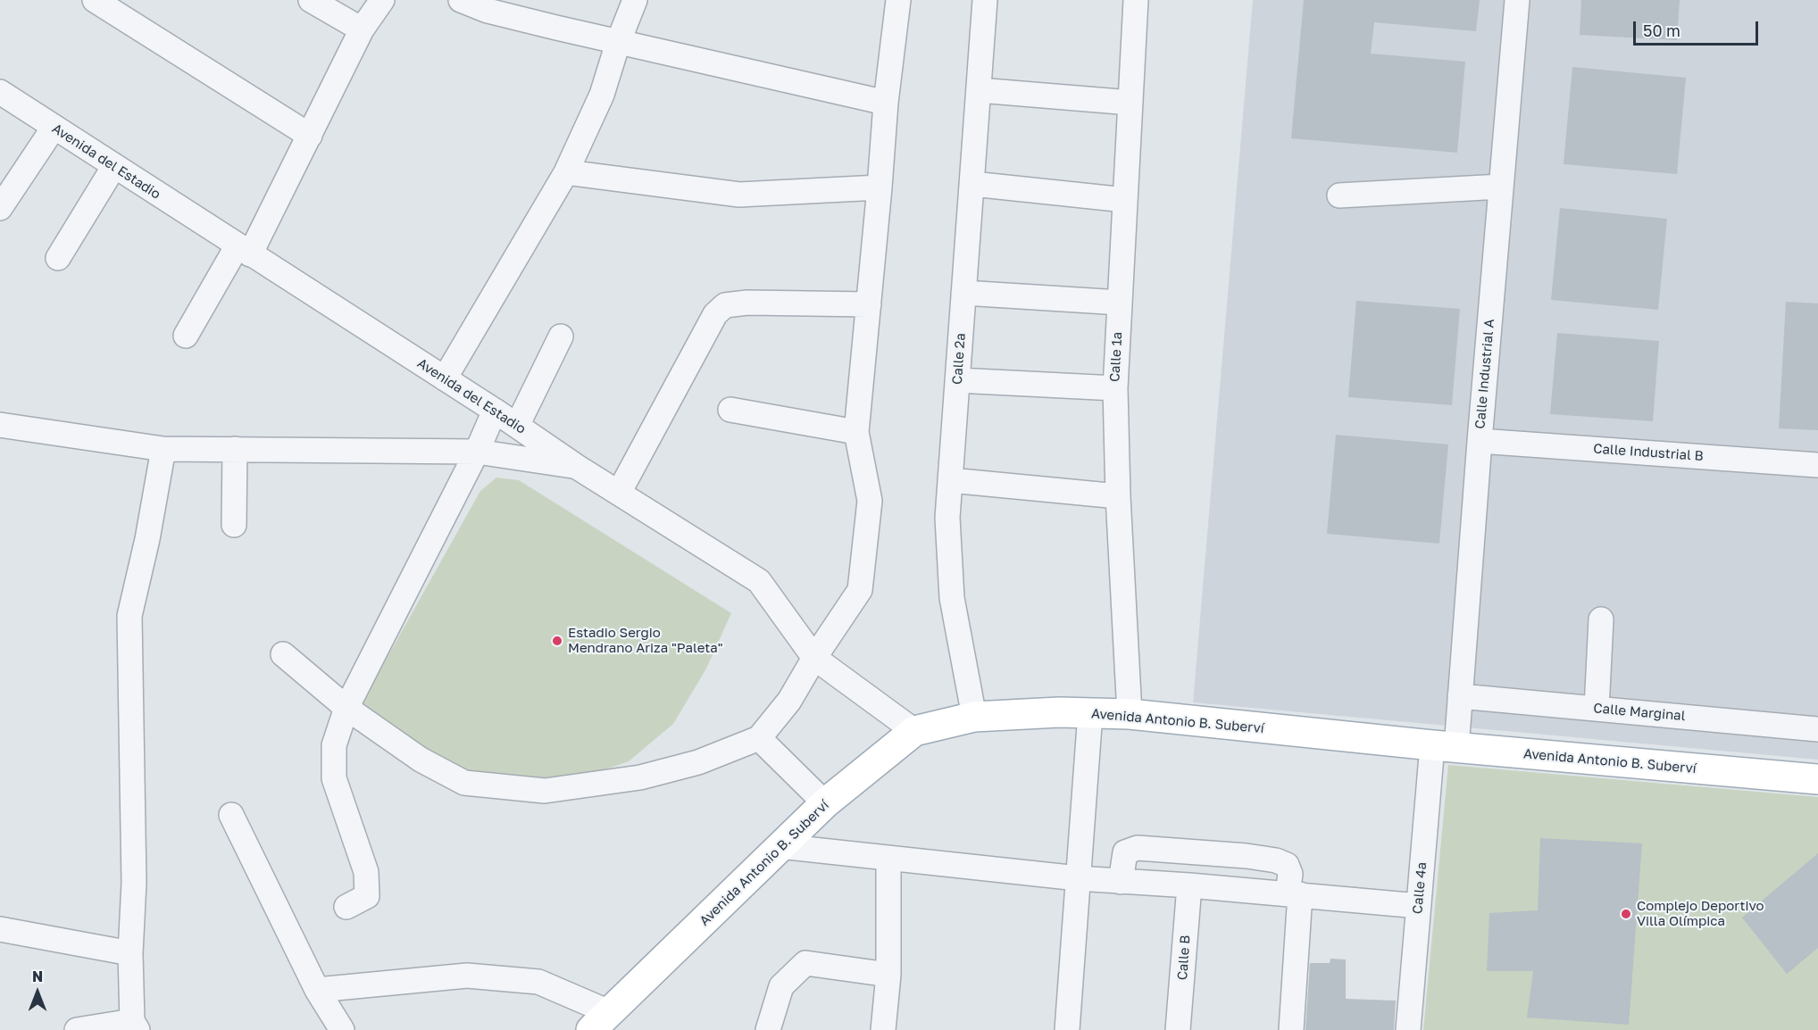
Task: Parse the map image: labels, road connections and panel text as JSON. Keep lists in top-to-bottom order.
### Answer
{
  "streets": {
    "main road": ["Avenida Antonio B. Suberví"],
    "street": [
      "Avenida del Estadio",
      "Calle 1ª",
      "Calle 2ª",
      "Calle Industrial A",
      "Calle Industrial B",
      "Calle Marginal",
      "Calle 4ª",
      "Calle B"
    ]
  },
  "crossings": [
    ["Avenida del Estadio", "Avenida Antonio B. Suberví"],
    ["Calle 1ª", "Avenida Antonio B. Suberví"],
    ["Calle 2ª", "Avenida Antonio B. Suberví"],
    ["Calle Industrial A", "Calle Industrial B"],
    ["Calle Industrial A", "Calle Marginal"],
    ["Calle Industrial A", "Avenida Antonio B. Suberví"],
    ["Calle Industrial A", "Calle 4ª"],
    ["Avenida Antonio B. Suberví", "Calle 4ª"]
  ],
  "places": ["Estadio Sergio Mendrano Ariza \"Paleta\"", "Complejo Deportivo Villa Olímpica"],
  "scale_bar": "50 m",
  "north": "top"
}
